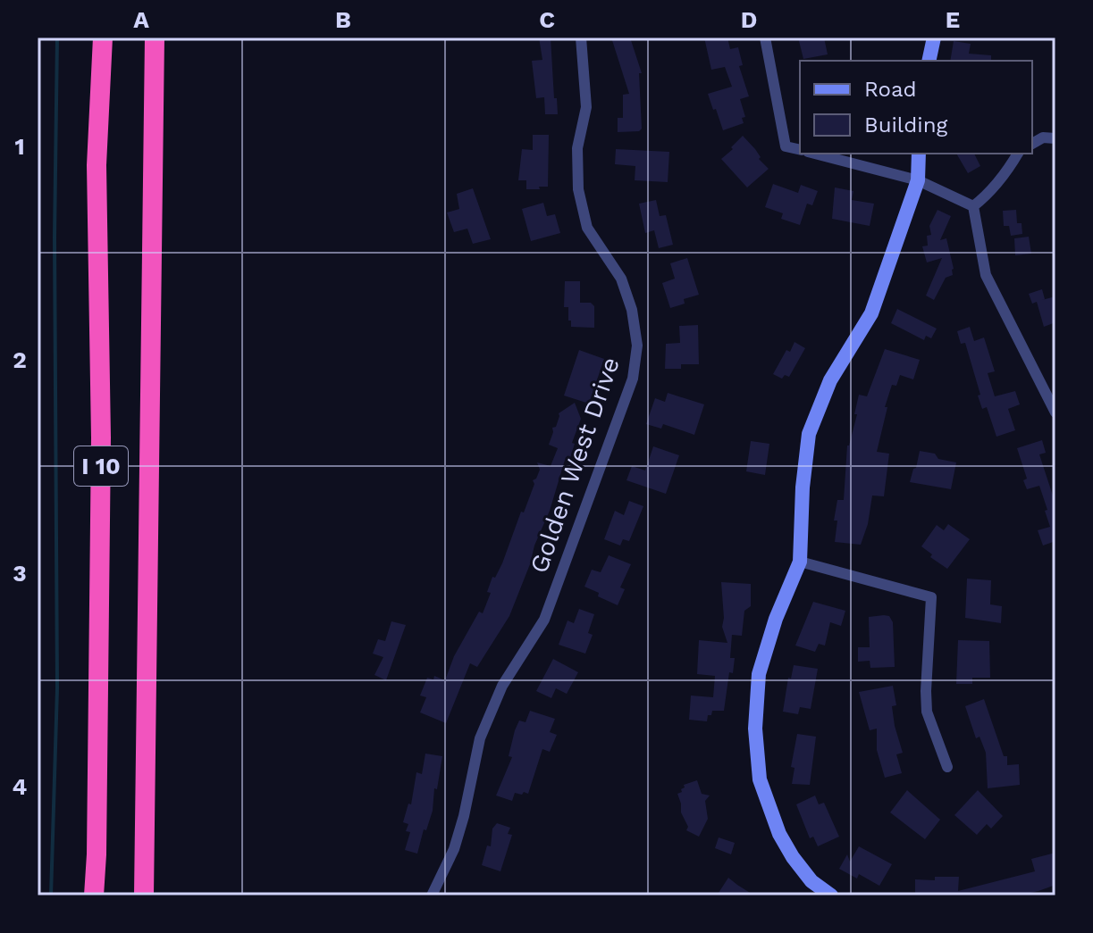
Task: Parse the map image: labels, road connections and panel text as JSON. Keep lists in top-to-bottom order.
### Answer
{
  "streets": {
    "highway": ["I 10"],
    "street": ["Golden West Drive"]
  },
  "legend": ["Road", "Building"],
  "grid": {
    "columns": [
      "A",
      "B",
      "C",
      "D",
      "E"
    ],
    "rows": [
      "1",
      "2",
      "3",
      "4"
    ]
  }
}
